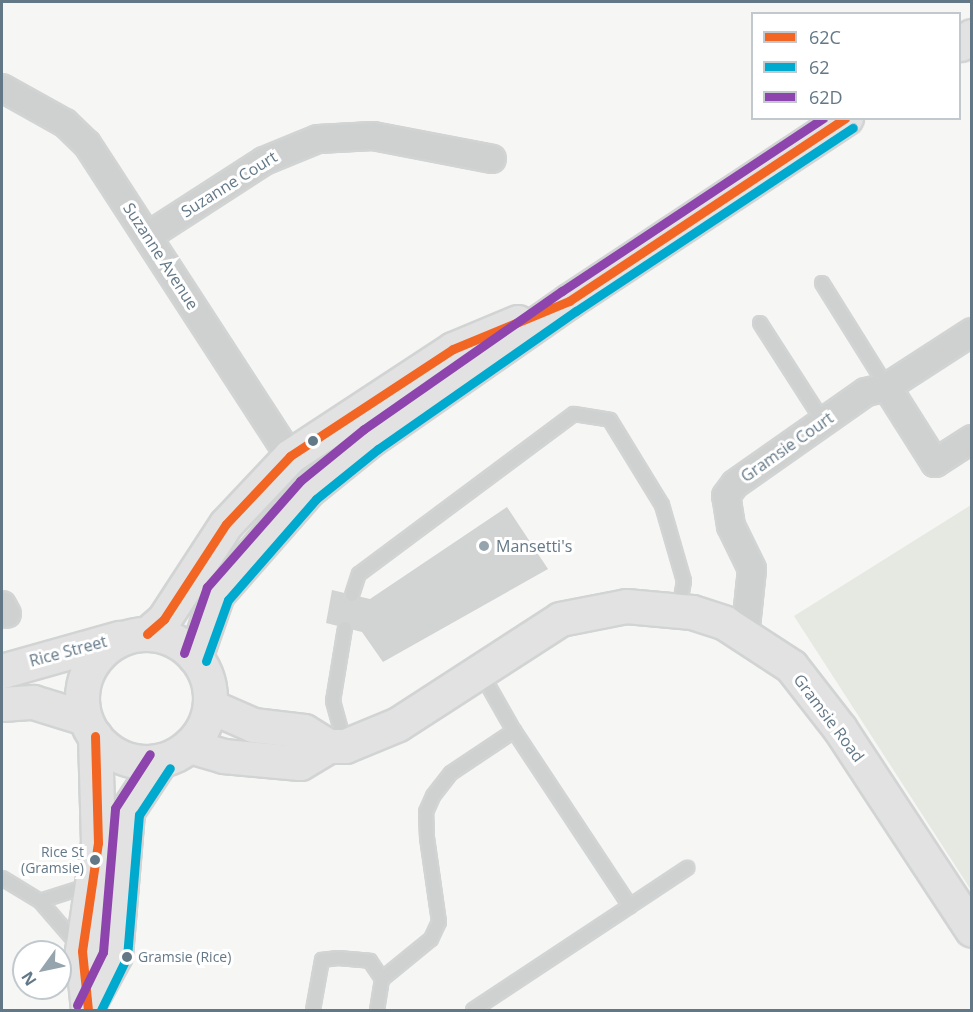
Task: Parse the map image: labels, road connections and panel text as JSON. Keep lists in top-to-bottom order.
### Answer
{
  "streets": {
    "main road": ["Rice Street", "Gramsie Road"],
    "street": ["Suzanne Court", "Suzanne Avenue", "Gramsie Court"]
  },
  "crossings": [
    ["Suzanne Court", "Suzanne Avenue"],
    ["Gramsie Court", "Gramsie Road"],
    ["Rice Street", "Gramsie Road"]
  ],
  "places": ["Mansetti's", "Rice St (Gramsie)", "Gramsie (Rice)"],
  "lines": ["transit line 62C", "transit line 62D", "transit line 62"],
  "legend": ["62C", "62", "62D"],
  "north": "bottom left"
}
